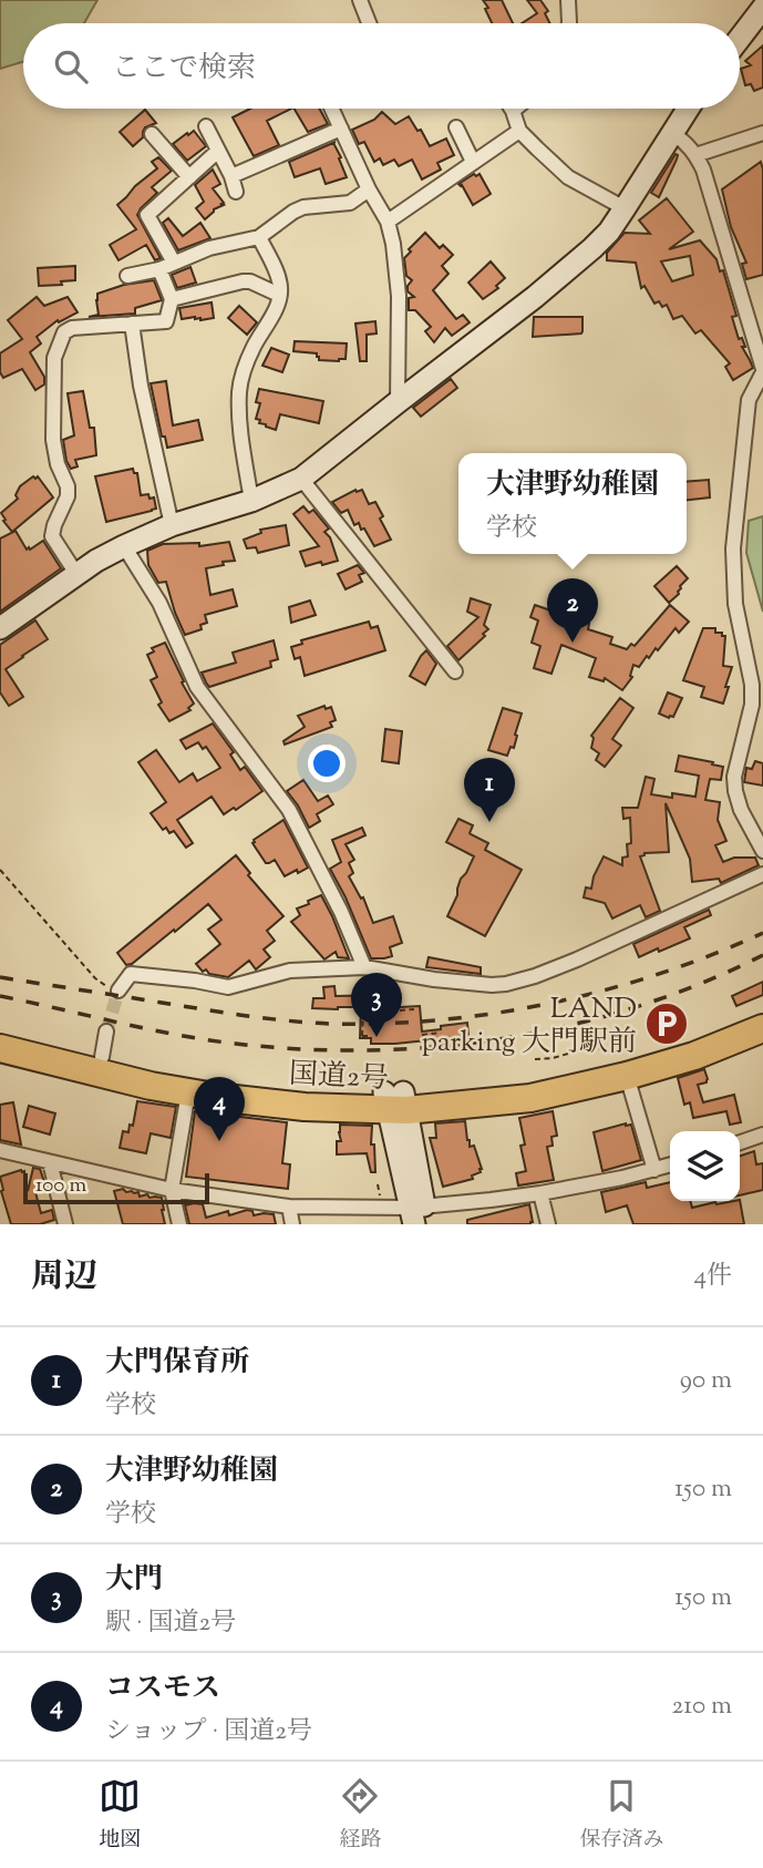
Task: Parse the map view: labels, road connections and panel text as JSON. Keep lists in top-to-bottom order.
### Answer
{
  "streets": {
    "highway": ["国道2号"]
  },
  "places": {
    "parking": ["LAND parking 大門駅前"]
  },
  "scale_bar": "100 m",
  "page": {
    "search": "ここで検索",
    "popup": ["大津野幼稚園", "学校"],
    "pins": [
      "2",
      "1",
      "3",
      "4"
    ],
    "scale": "100 m",
    "heading": ["周辺", "4件"],
    "list": [
      {
        "mark": "1",
        "name": "大門保育所",
        "note": "学校",
        "value": "90 m"
      },
      {
        "mark": "2",
        "name": "大津野幼稚園",
        "note": "学校",
        "value": "150 m"
      },
      {
        "mark": "3",
        "name": "大門",
        "note": "駅 · 国道2号",
        "value": "150 m"
      },
      {
        "mark": "4",
        "name": "コスモス",
        "note": "ショップ · 国道2号",
        "value": "210 m"
      }
    ],
    "nav": ["地図", "経路", "保存済み"]
  }
}
